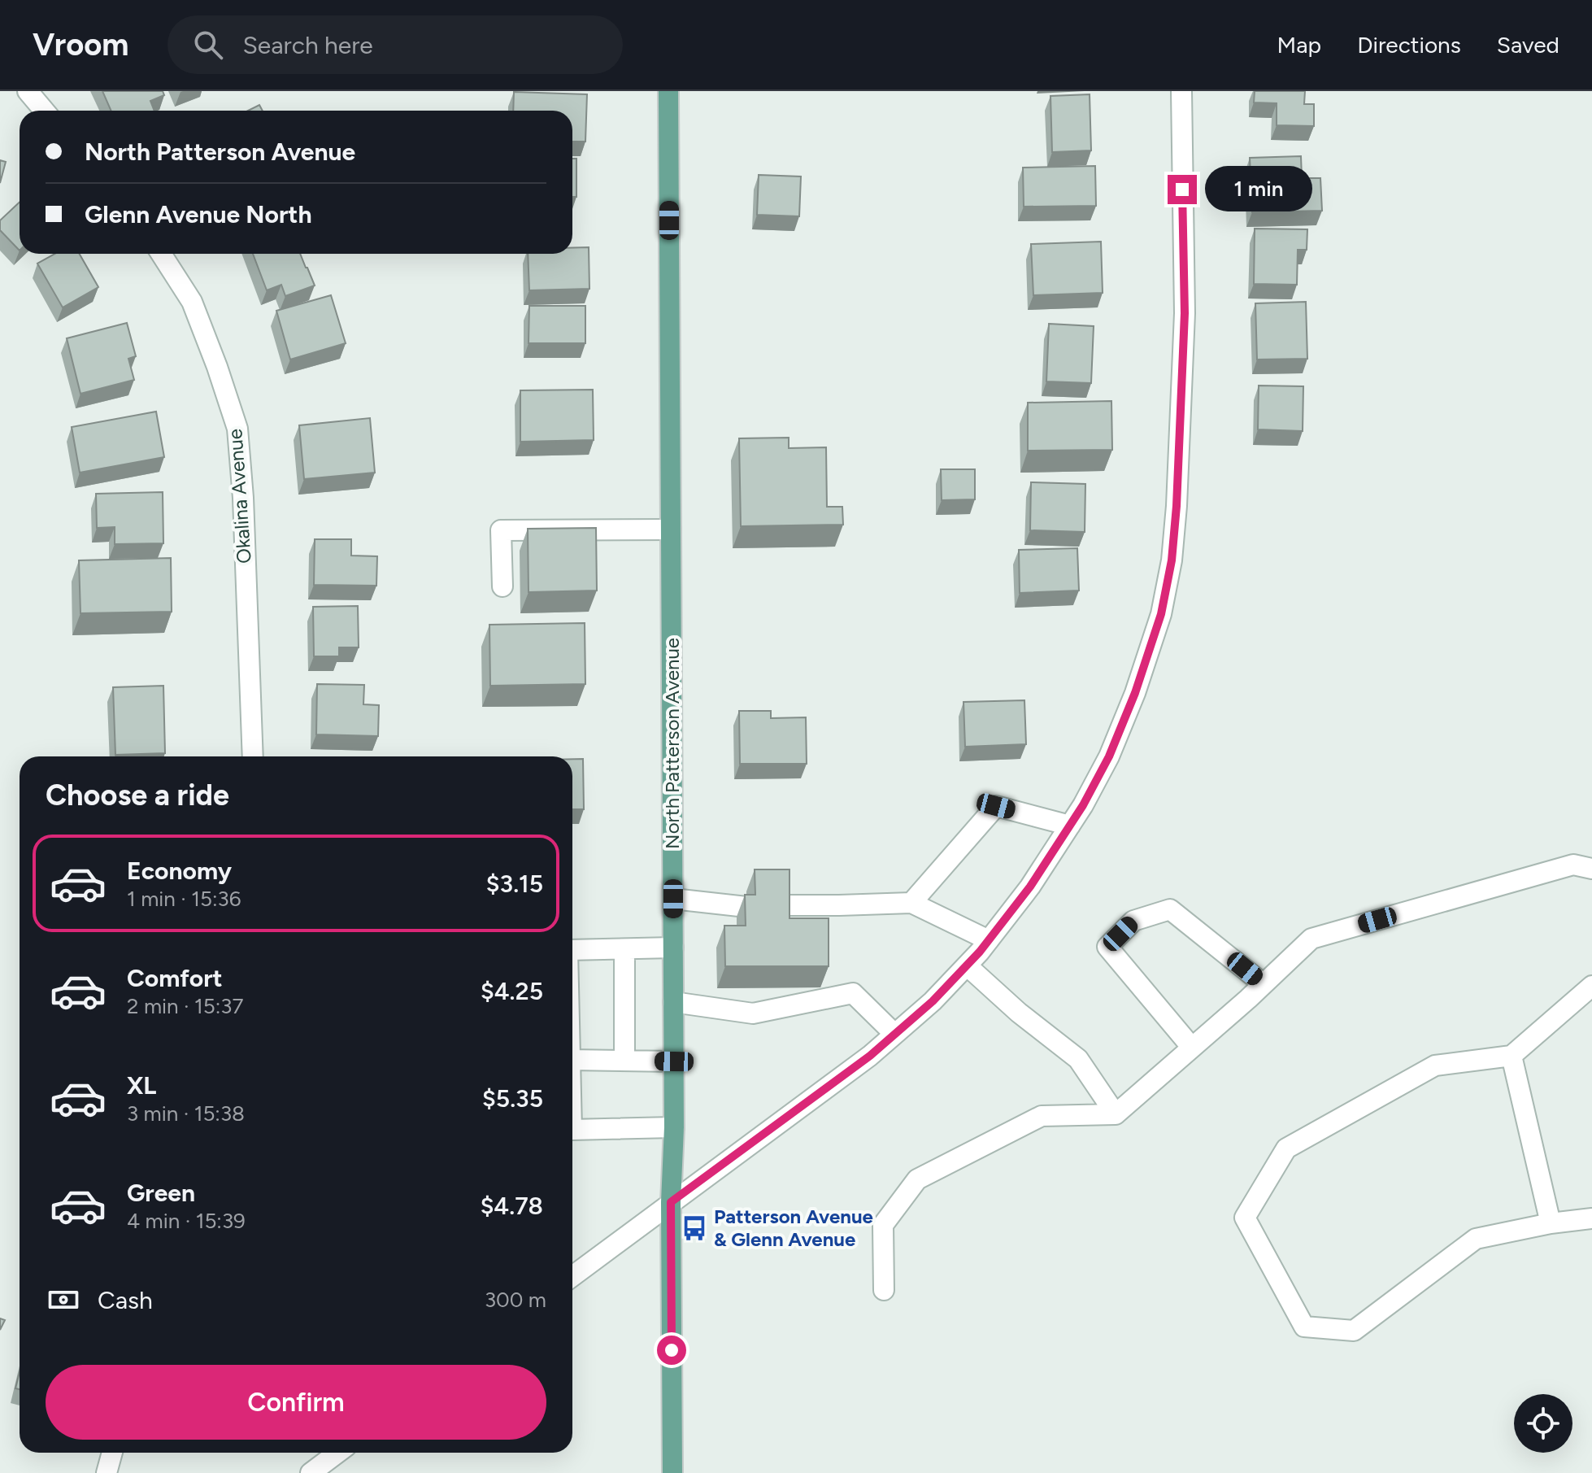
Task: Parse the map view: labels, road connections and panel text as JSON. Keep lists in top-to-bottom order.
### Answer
{
  "streets": {
    "main road": ["North Patterson Avenue"],
    "street": ["Okalina Avenue"]
  },
  "places": {
    "bus stop": ["Patterson Avenue & Glenn Avenue"]
  },
  "page": {
    "header": "Vroom",
    "search": "Search here",
    "nav": ["Map", "Directions", "Saved"],
    "banner": ["North Patterson Avenue", "Glenn Avenue North"],
    "bubble": "1 min",
    "heading": "Choose a ride",
    "list": [
      {
        "name": "Economy",
        "note": "1 min · 15:36",
        "value": "$3.15"
      },
      {
        "name": "Comfort",
        "note": "2 min · 15:37",
        "value": "$4.25"
      },
      {
        "name": "XL",
        "note": "3 min · 15:38",
        "value": "$5.35"
      },
      {
        "name": "Green",
        "note": "4 min · 15:39",
        "value": "$4.78"
      }
    ],
    "pay": ["Cash", "300 m"],
    "buttons": "Confirm"
  }
}
